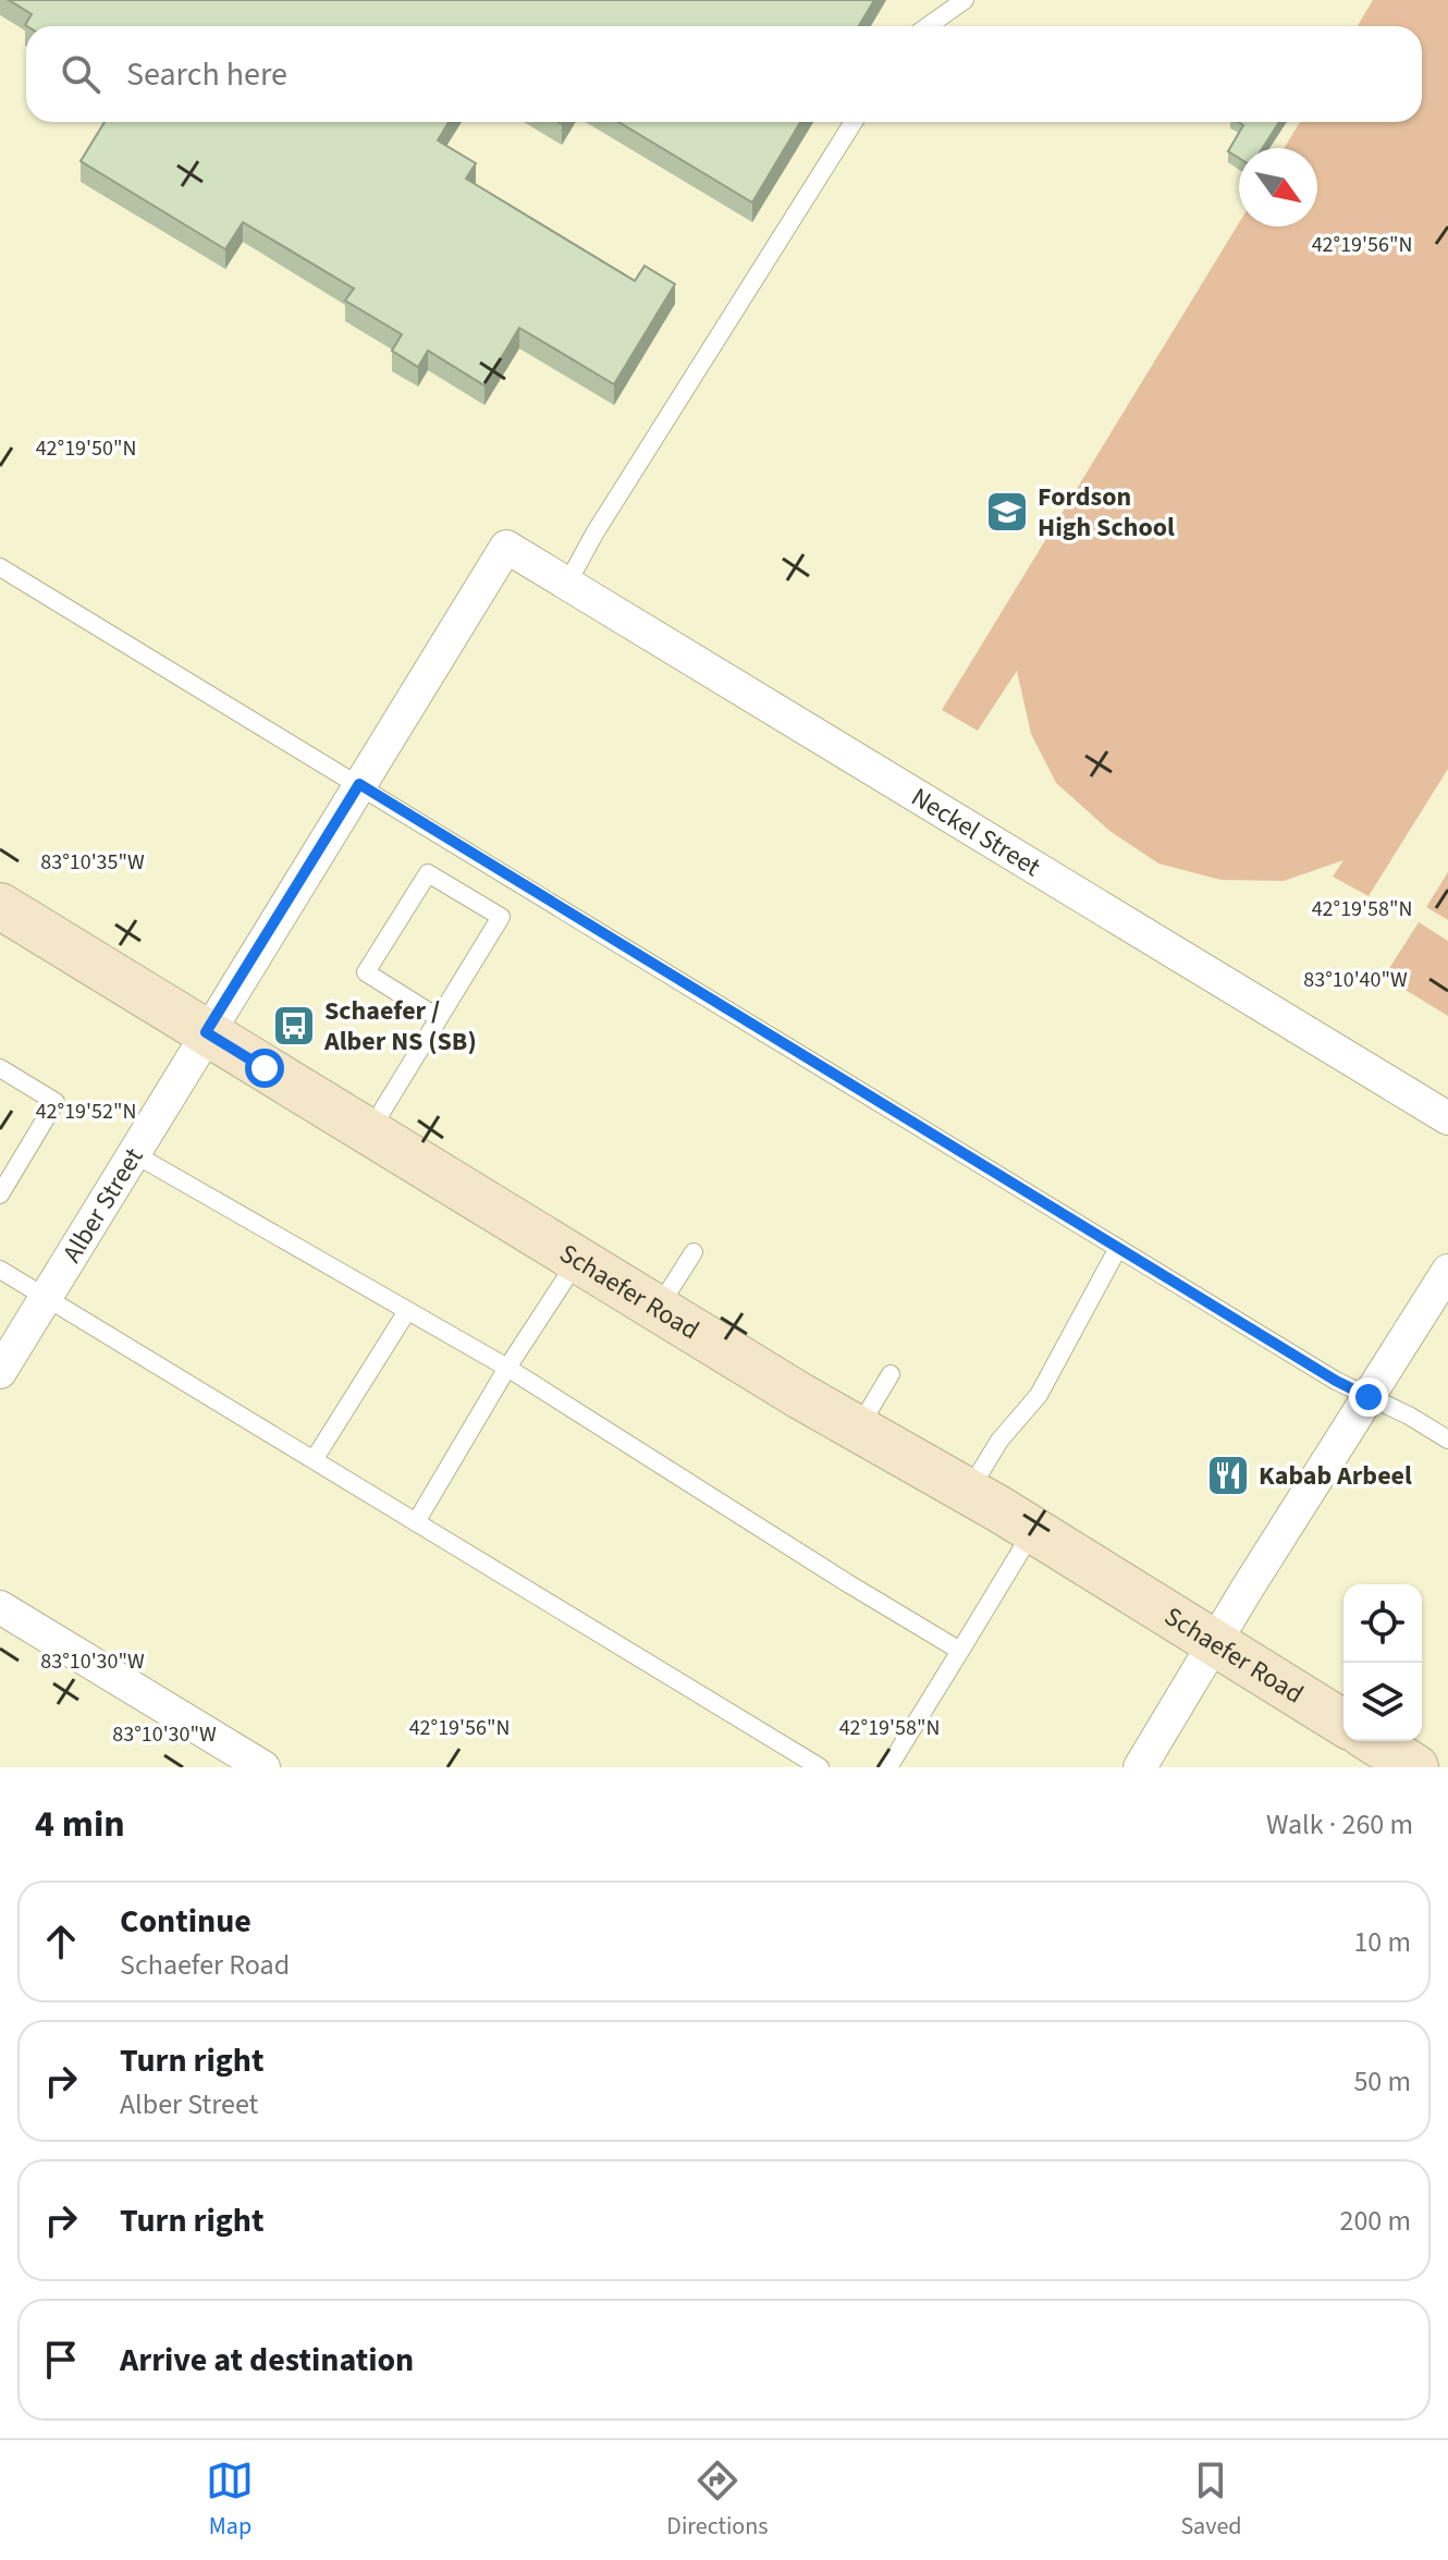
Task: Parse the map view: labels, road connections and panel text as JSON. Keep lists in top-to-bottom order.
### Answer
{
  "streets": {
    "main road": ["Schaefer Road"],
    "street": ["Neckel Street", "Alber Street"]
  },
  "crossings": [
    ["Neckel Street", "Alber Street"],
    ["Alber Street", "Schaefer Road"]
  ],
  "places": {
    "school or university": ["Fordson High School"],
    "bus stop": ["Schaefer / Alber NS (SB)"],
    "restaurant": ["Kabab Arbeel"]
  },
  "north": "bottom right",
  "page": {
    "search": "Search here",
    "heading": ["4 min", "Walk · 260 m"],
    "list": [
      ["Continue", "Schaefer Road", "10 m"],
      ["Turn right", "Alber Street", "50 m"],
      ["Turn right", "200 m"],
      "Arrive at destination"
    ],
    "nav": ["Map", "Directions", "Saved"]
  },
  "coordinates": [
    "42°19'56\"N",
    "42°19'50\"N",
    "83°10'35\"W",
    "42°19'58\"N",
    "83°10'40\"W",
    "42°19'52\"N",
    "83°10'30\"W"
  ]
}
